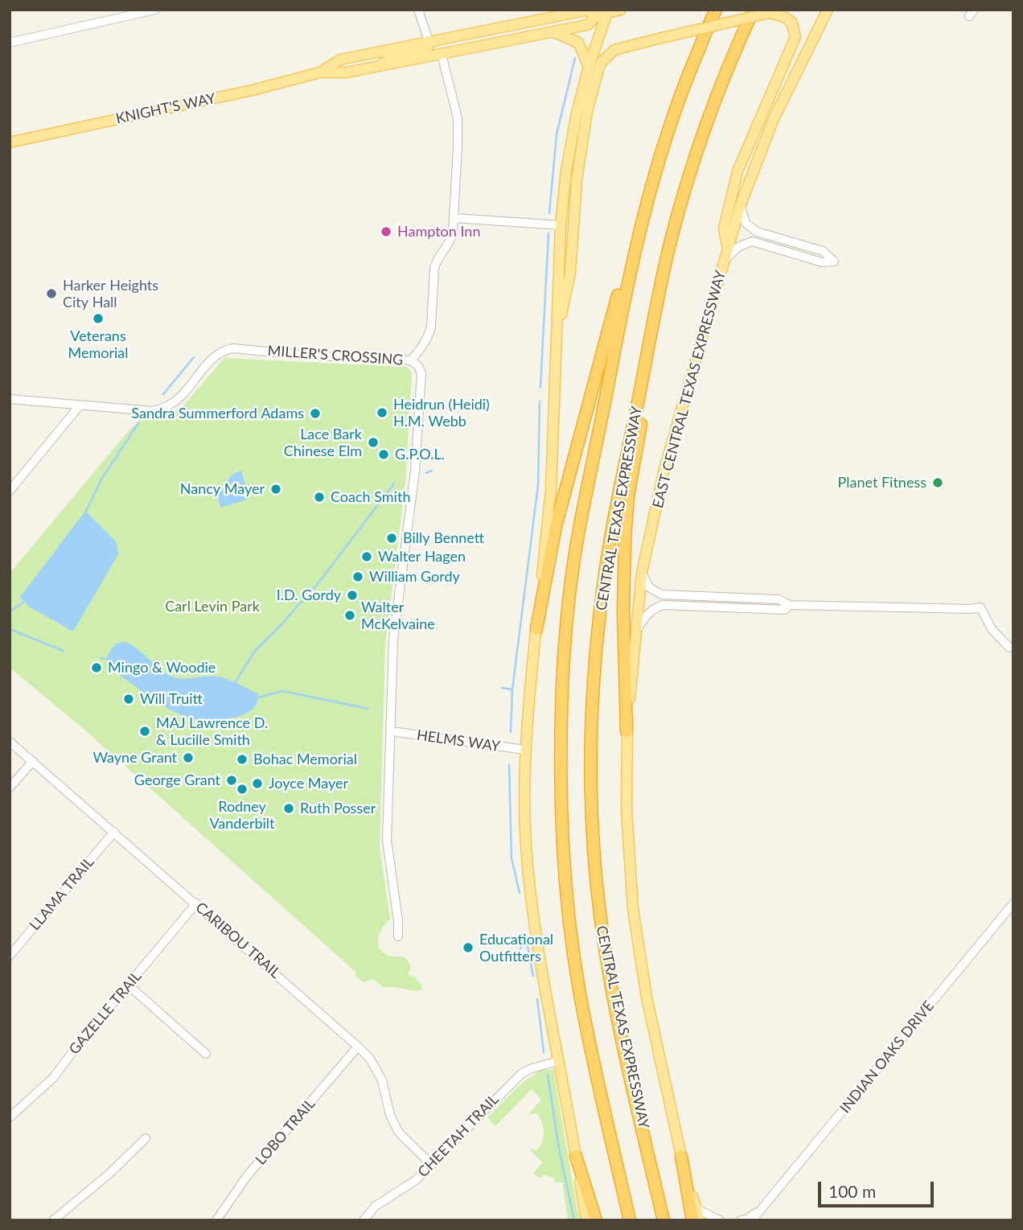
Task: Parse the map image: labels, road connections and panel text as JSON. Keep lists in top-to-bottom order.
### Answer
{
  "streets": {
    "highway": ["CENTRAL TEXAS EXPRESSWAY"],
    "main road": ["KNIGHT'S WAY", "EAST CENTRAL TEXAS EXPRESSWAY"],
    "street": [
      "MILLER'S CROSSING",
      "HELMS WAY",
      "LLAMA TRAIL",
      "CARIBOU TRAIL",
      "GAZELLE TRAIL",
      "INDIAN OAKS DRIVE",
      "LOBO TRAIL",
      "CHEETAH TRAIL"
    ]
  },
  "crossings": [
    ["MILLER'S CROSSING", "HELMS WAY"],
    ["LLAMA TRAIL", "CARIBOU TRAIL"],
    ["CARIBOU TRAIL", "GAZELLE TRAIL"],
    ["CARIBOU TRAIL", "LOBO TRAIL"],
    ["CARIBOU TRAIL", "CHEETAH TRAIL"]
  ],
  "parks": ["Carl Levin Park"],
  "places": [
    "Hampton Inn",
    "Harker Heights City Hall",
    "Veterans Memorial",
    "Heidrun (Heidi) H.M. Webb",
    "Sandra Summerford Adams",
    "Lace Bark Chinese Elm",
    "G.P.O.L.",
    "Planet Fitness",
    "Nancy Mayer",
    "Coach Smith",
    "Billy Bennett",
    "Walter Hagen",
    "William Gordy",
    "I.D. Gordy",
    "Walter McKelvaine",
    "Mingo & Woodie",
    "Will Truitt",
    "MAJ Lawrence D. & Lucille Smith",
    "Wayne Grant",
    "Bohac Memorial",
    "George Grant",
    "Joyce Mayer",
    "Rodney Vanderbilt",
    "Ruth Posser",
    "Educational Outfitters"
  ],
  "scale_bar": "100 m"
}
